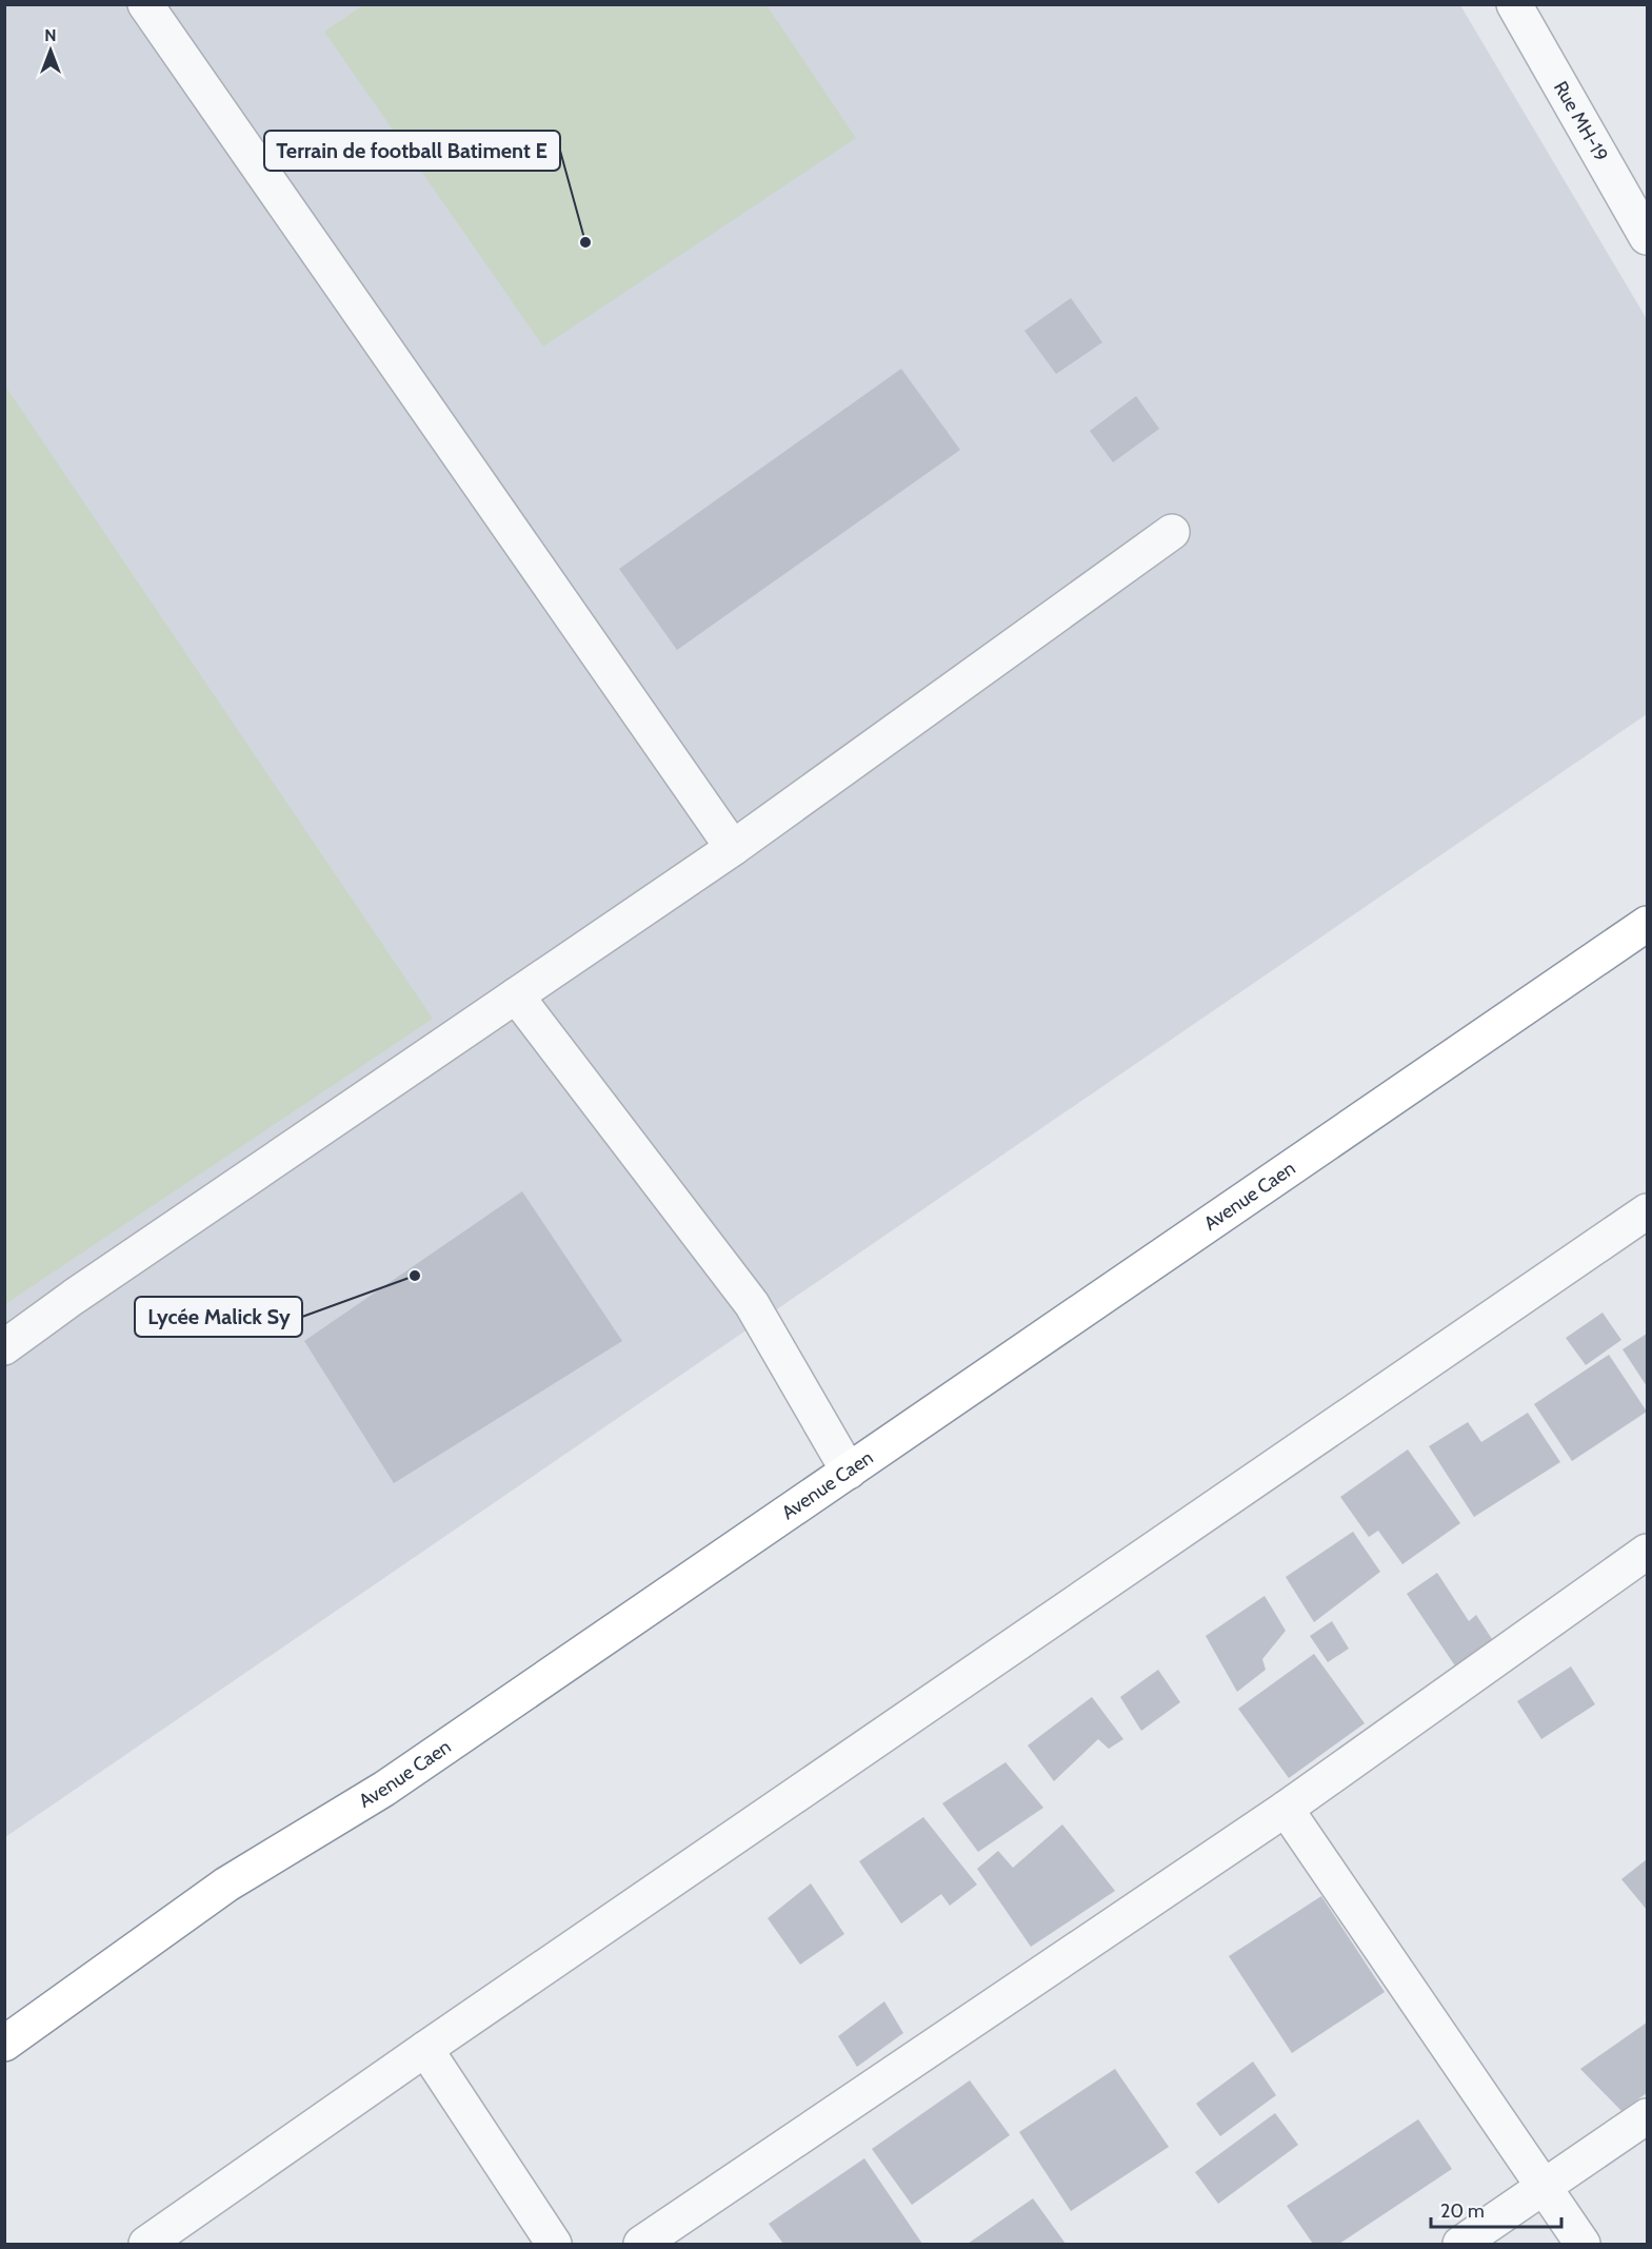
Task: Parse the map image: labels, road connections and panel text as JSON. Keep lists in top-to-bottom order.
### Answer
{
  "streets": {
    "highway": ["Avenue Caen"],
    "street": ["Rue MH-19"]
  },
  "places": ["Terrain de football Batiment E", "Lycée Malick Sy"],
  "scale_bar": "20 m",
  "north": "top"
}
